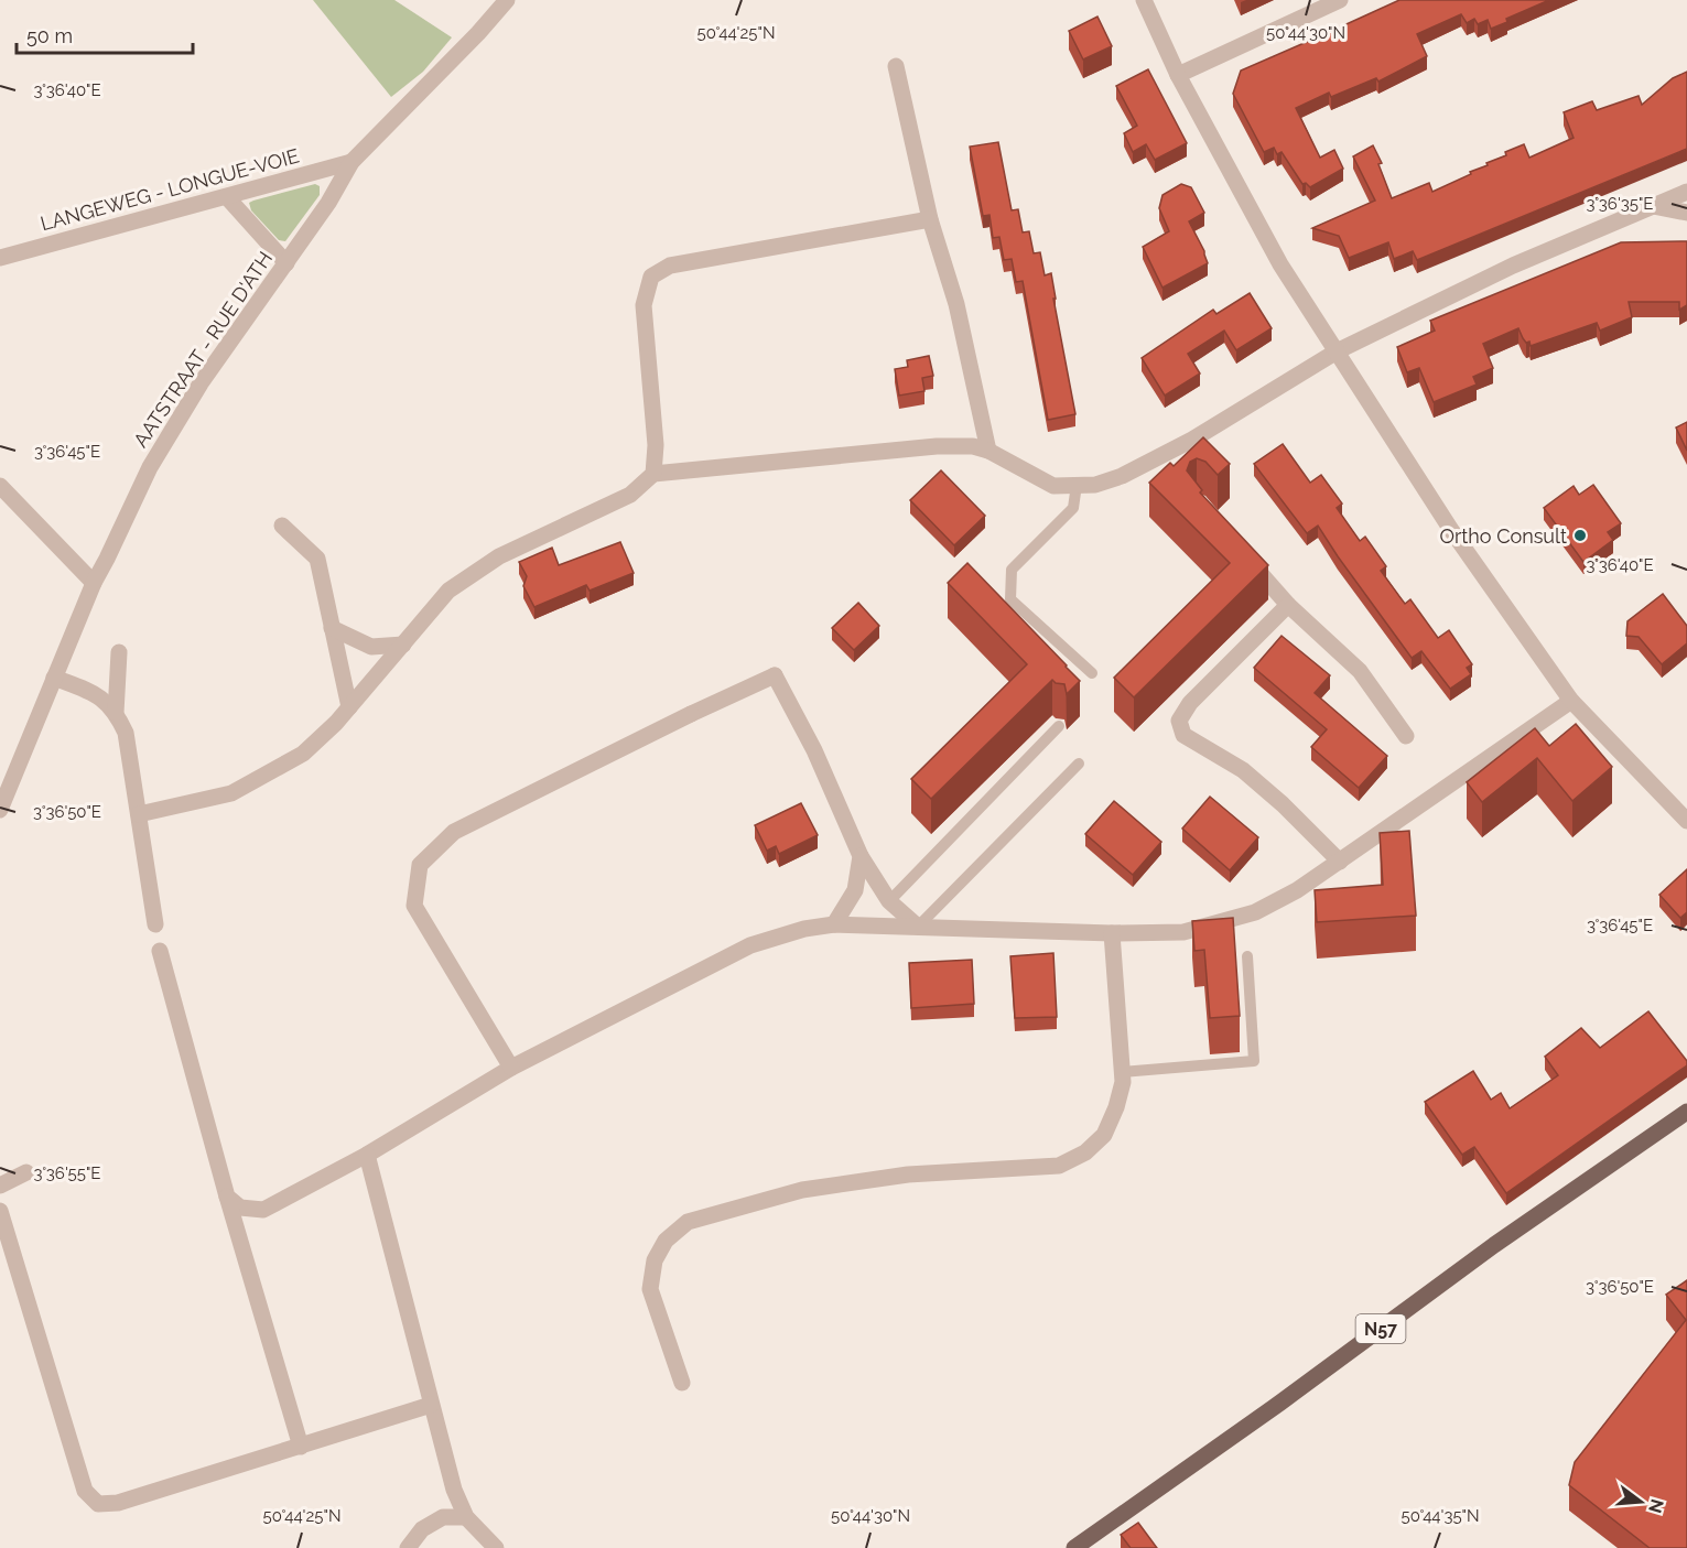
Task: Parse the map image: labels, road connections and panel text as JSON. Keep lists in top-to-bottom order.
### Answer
{
  "streets": {
    "main road": ["N57"],
    "street": ["LANGEWEG - LONGUE-VOIE", "AATSTRAAT - RUE D'ATH"]
  },
  "crossings": [
    ["LANGEWEG - LONGUE-VOIE", "AATSTRAAT - RUE D'ATH"]
  ],
  "places": ["Ortho Consult"],
  "scale_bar": "50 m",
  "north": "right",
  "coordinates": [
    "50°44'25\"N",
    "50°44'30\"N",
    "3°36'40\"E",
    "3°36'35\"E",
    "3°36'45\"E",
    "3°36'50\"E",
    "3°36'55\"E",
    "50°44'35\"N"
  ]
}
